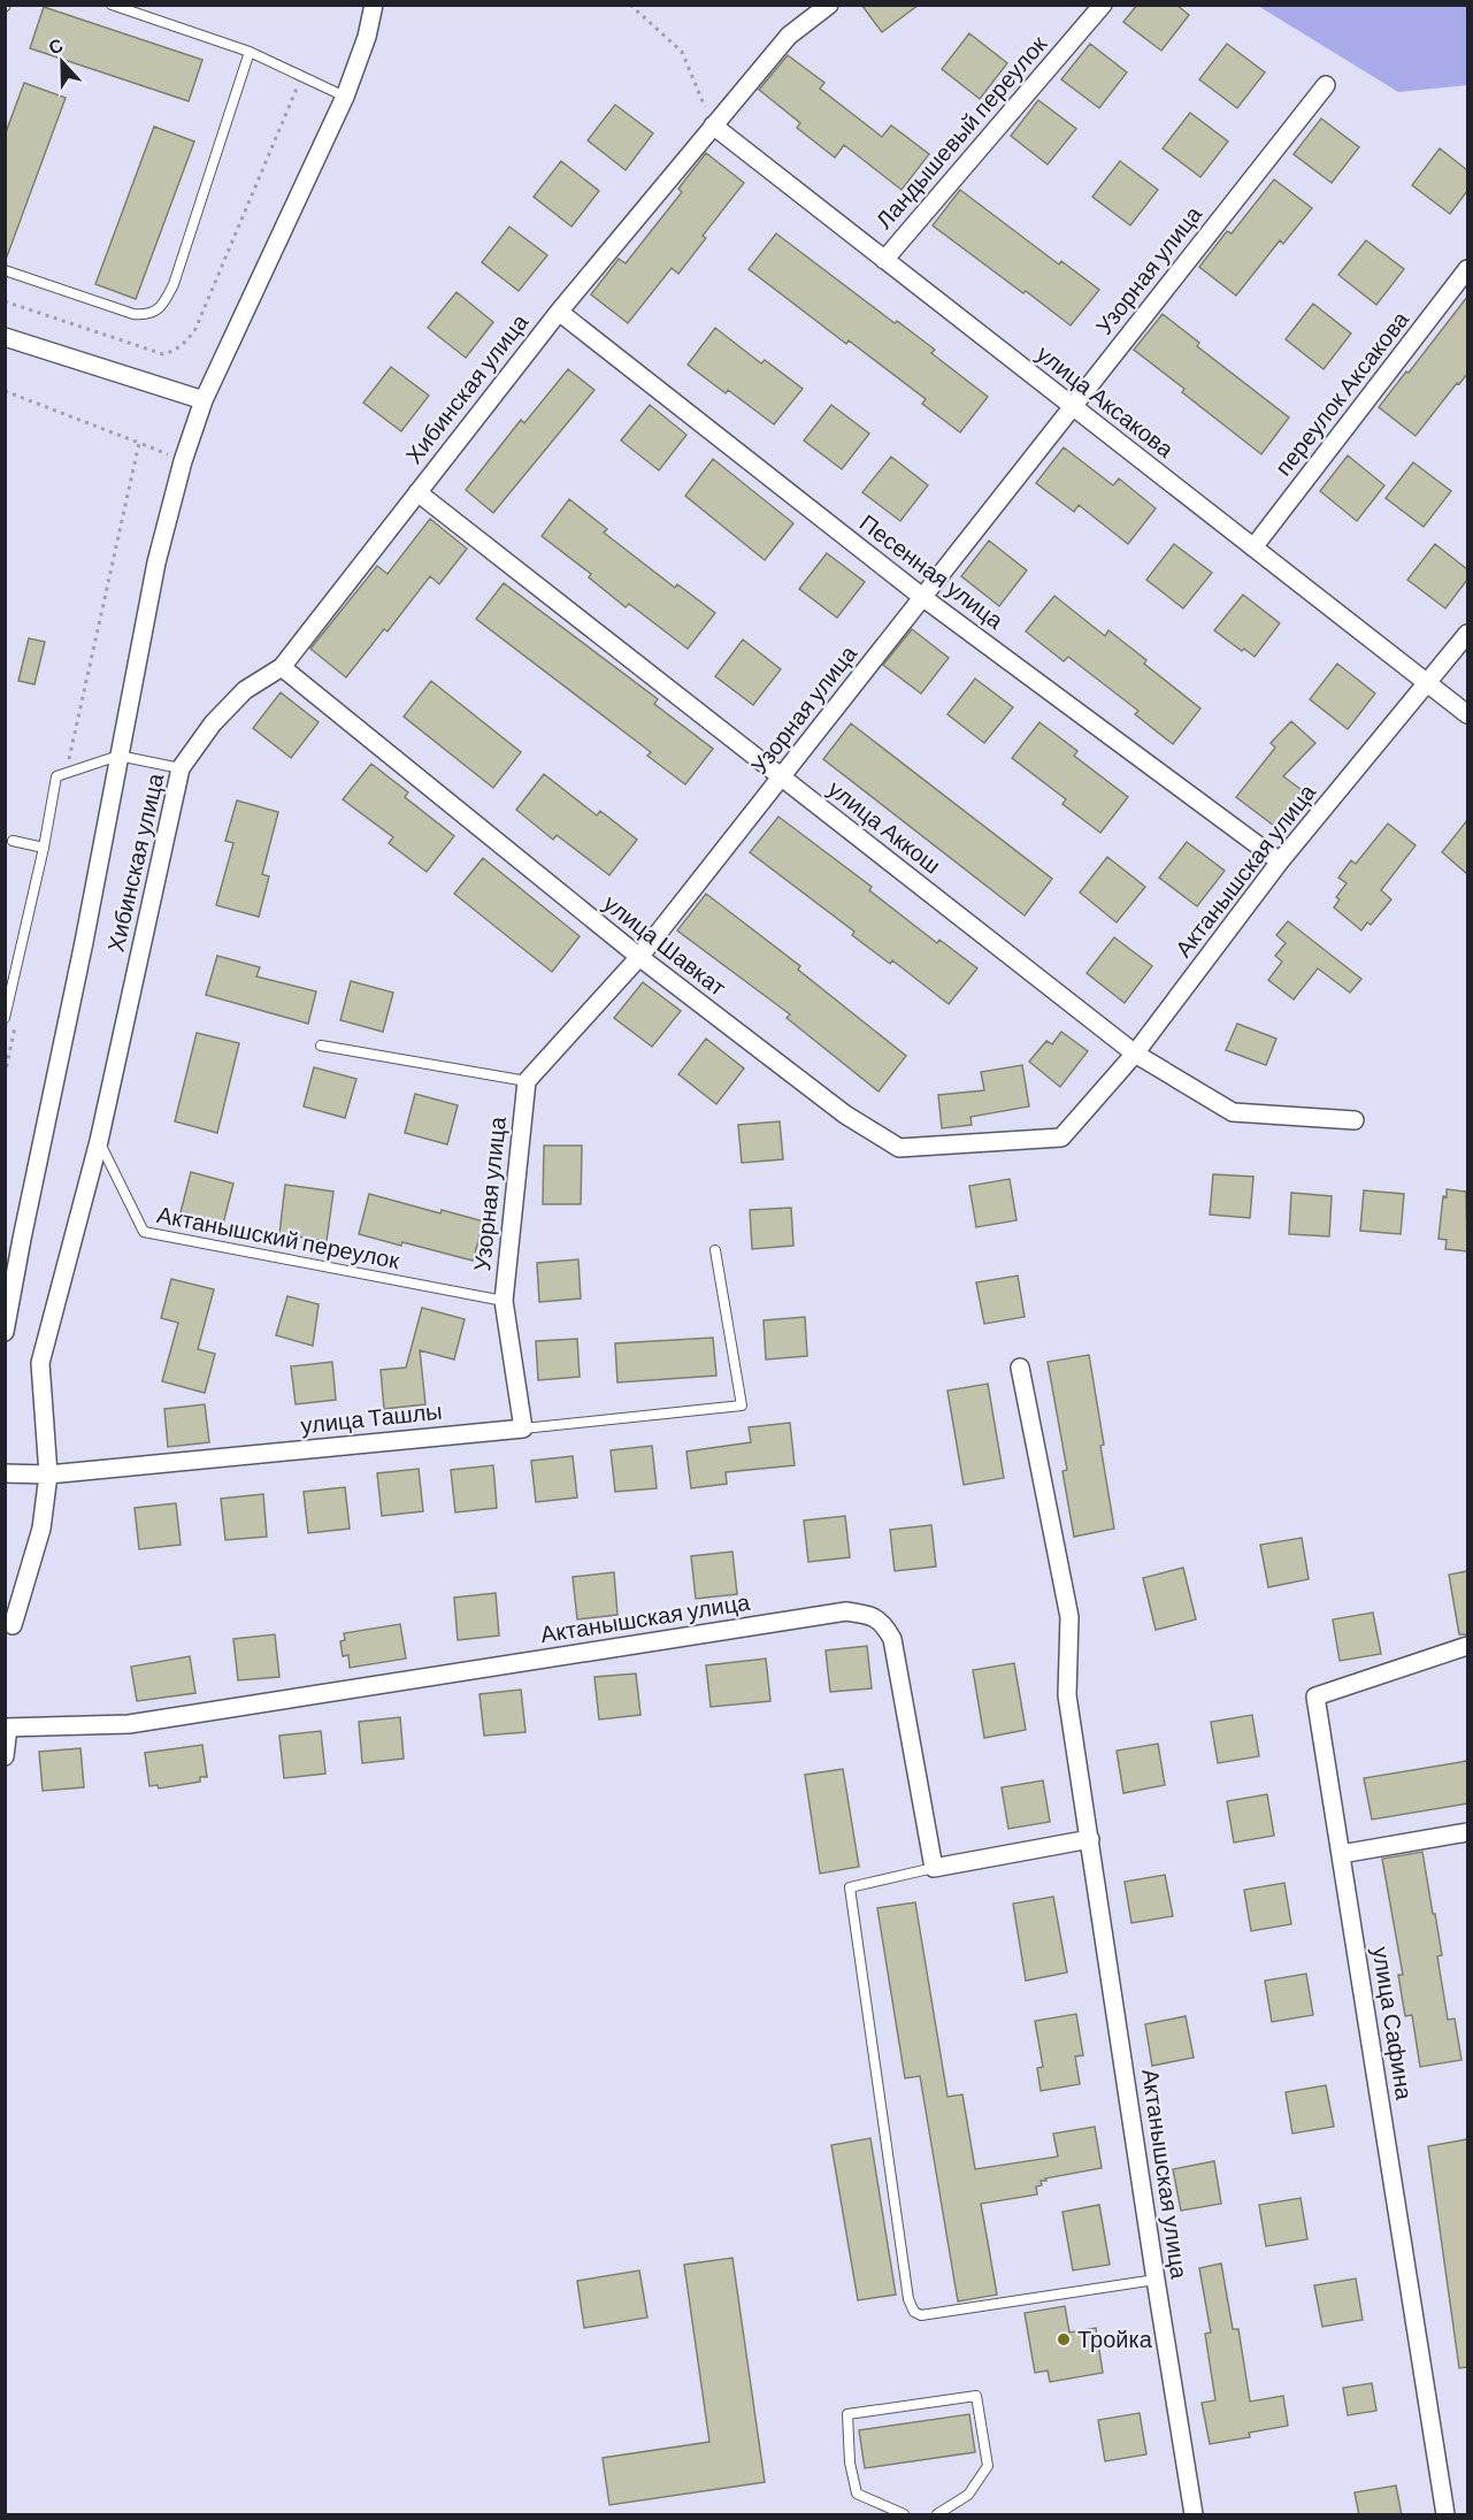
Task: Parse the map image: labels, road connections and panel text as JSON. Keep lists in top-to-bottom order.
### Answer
{
  "streets": {
    "street": [
      "Ландышевый переулок",
      "Узорная улица",
      "Хибинская улица",
      "переулок Аксакова",
      "улица Аксакова",
      "Песенная улица",
      "улица Аккош",
      "Актанышская улица",
      "улица Шавкат",
      "улица Ташлы",
      "улица Сафина"
    ],
    "lane": ["Актанышский переулок"]
  },
  "crossings": [
    ["Ландышевый переулок", "улица Аксакова"],
    ["Узорная улица", "улица Аксакова"],
    ["Узорная улица", "Песенная улица"],
    ["Узорная улица", "улица Аккош"],
    ["Узорная улица", "улица Шавкат"],
    ["Узорная улица", "Актанышский переулок"],
    ["Узорная улица", "улица Ташлы"],
    ["Хибинская улица", "улица Аксакова"],
    ["Хибинская улица", "Песенная улица"],
    ["Хибинская улица", "улица Аккош"],
    ["Хибинская улица", "улица Шавкат"],
    ["Хибинская улица", "Актанышский переулок"],
    ["Хибинская улица", "улица Ташлы"],
    ["переулок Аксакова", "улица Аксакова"],
    ["улица Аксакова", "Актанышская улица"],
    ["Песенная улица", "Актанышская улица"],
    ["улица Аккош", "Актанышская улица"],
    ["Актанышская улица", "улица Шавкат"]
  ],
  "places": ["Тройка"],
  "north": "top"
}
